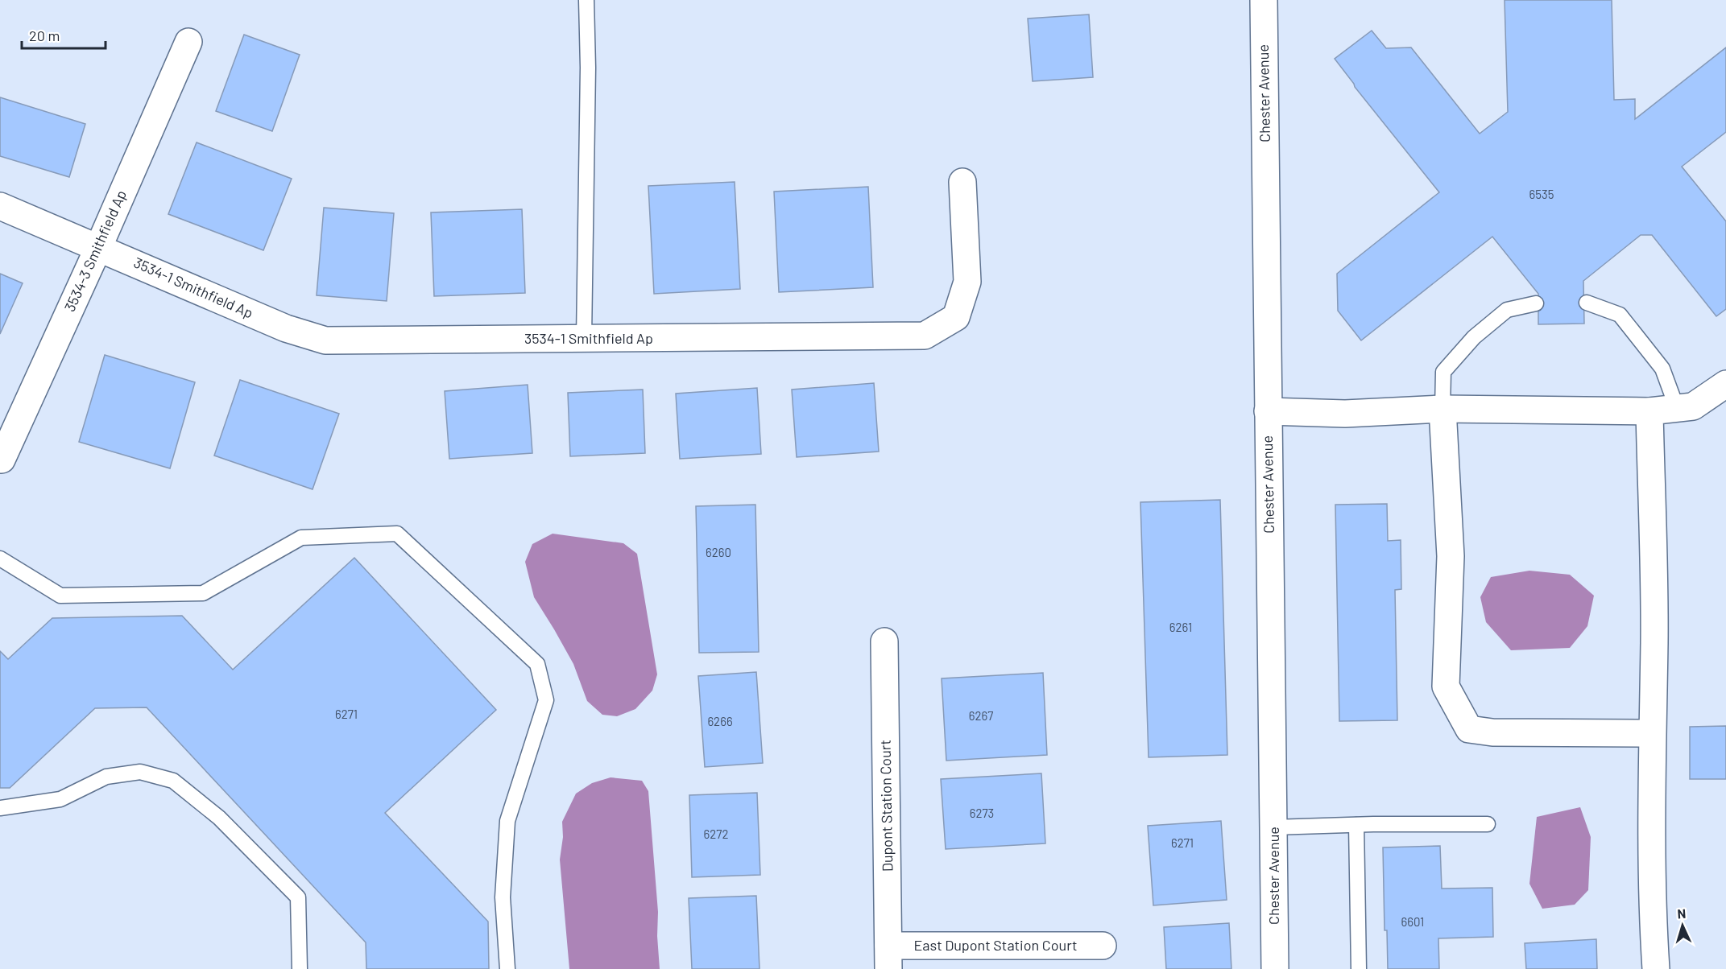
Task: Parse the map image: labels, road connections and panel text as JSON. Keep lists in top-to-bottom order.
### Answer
{
  "streets": {
    "street": [
      "Chester Avenue",
      "3534-3 Smithfield Ap",
      "3534-1 Smithfield Ap",
      "Dupont Station Court",
      "East Dupont Station Court"
    ]
  },
  "crossings": [
    ["3534-3 Smithfield Ap", "3534-1 Smithfield Ap"],
    ["Dupont Station Court", "East Dupont Station Court"]
  ],
  "house_numbers": [
    "6535",
    "6260",
    "6261",
    "6271",
    "6267",
    "6266",
    "6273",
    "6272",
    "6271",
    "6601"
  ],
  "scale_bar": "20 m",
  "north": "top"
}
